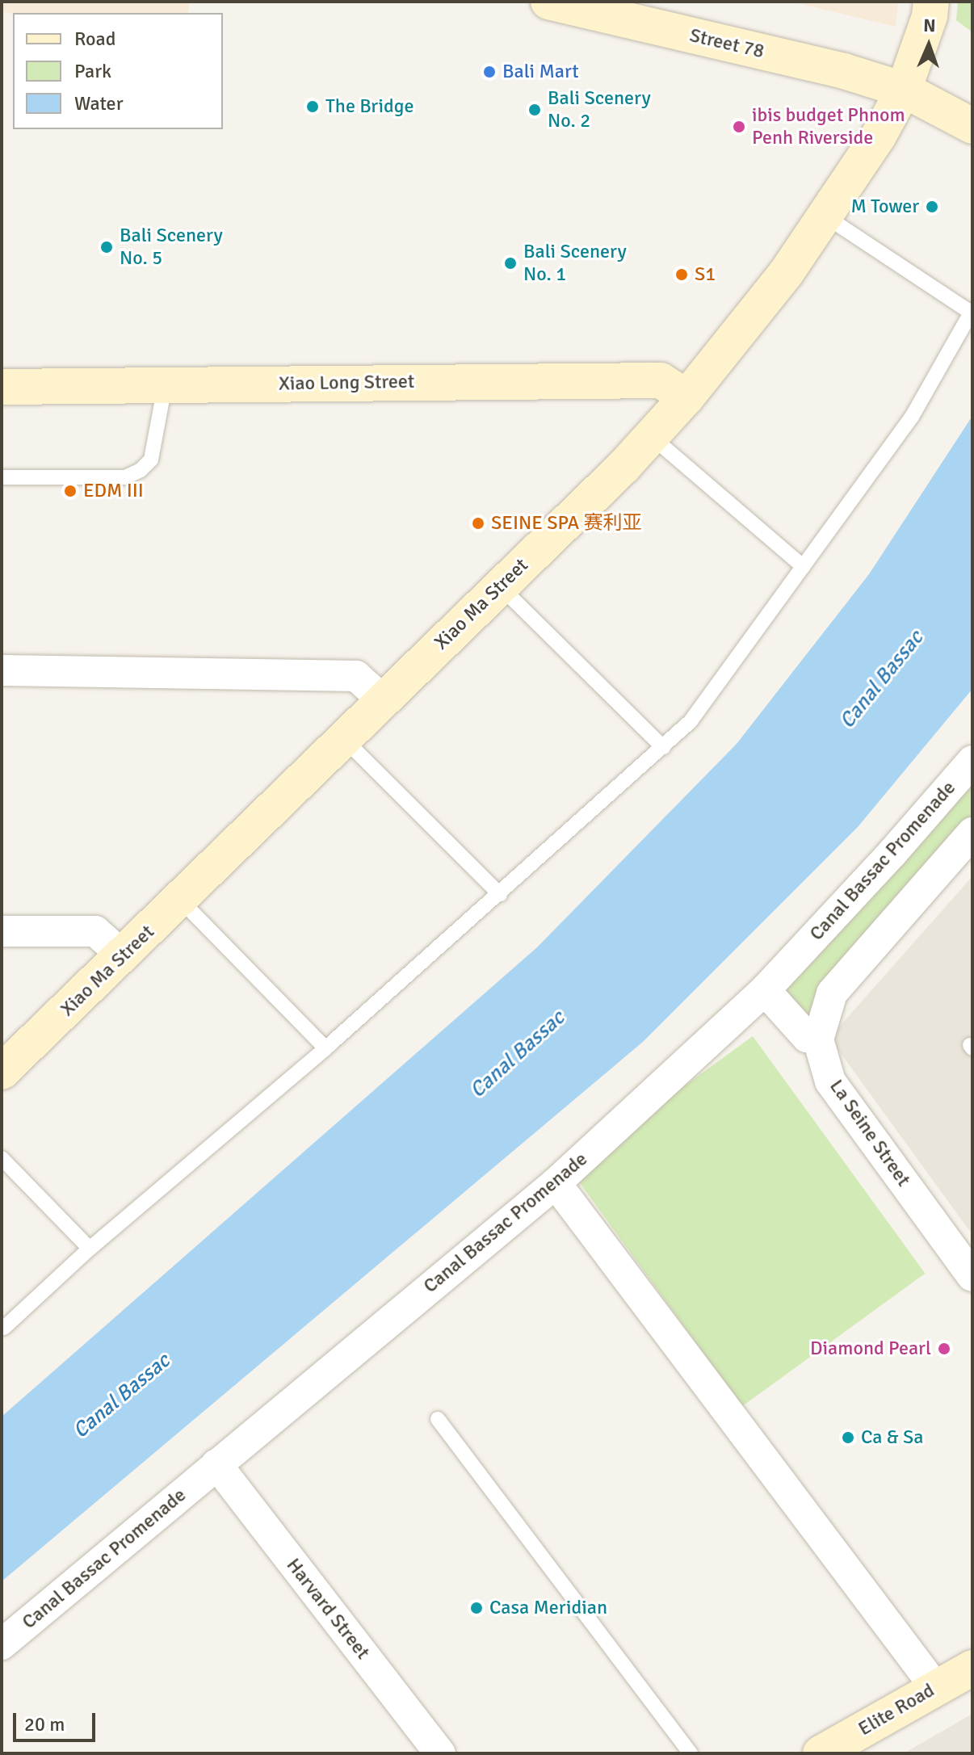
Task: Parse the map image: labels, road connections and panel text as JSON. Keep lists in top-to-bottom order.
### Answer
{
  "streets": {
    "main road": [
      "Street 78",
      "Xiao Long Street",
      "Xiao Ma Street",
      "Elite Road"
    ],
    "street": ["Canal Bassac Promenade", "La Seine Street", "Harvard Street"]
  },
  "crossings": [
    ["Street 78", "Xiao Ma Street"],
    ["Xiao Long Street", "Xiao Ma Street"],
    ["Canal Bassac Promenade", "Harvard Street"]
  ],
  "water": ["Canal Bassac"],
  "places": [
    "Bali Mart",
    "The Bridge",
    "Bali Scenery No. 2",
    "ibis budget Phnom Penh Riverside",
    "M Tower",
    "Bali Scenery No. 5",
    "Bali Scenery No. 1",
    "S1",
    "EDM III",
    "SEINE SPA 赛利亚",
    "Diamond Pearl",
    "Ca & Sa",
    "Casa Meridian"
  ],
  "legend": ["Road", "Park", "Water"],
  "scale_bar": "20 m",
  "north": "top"
}
